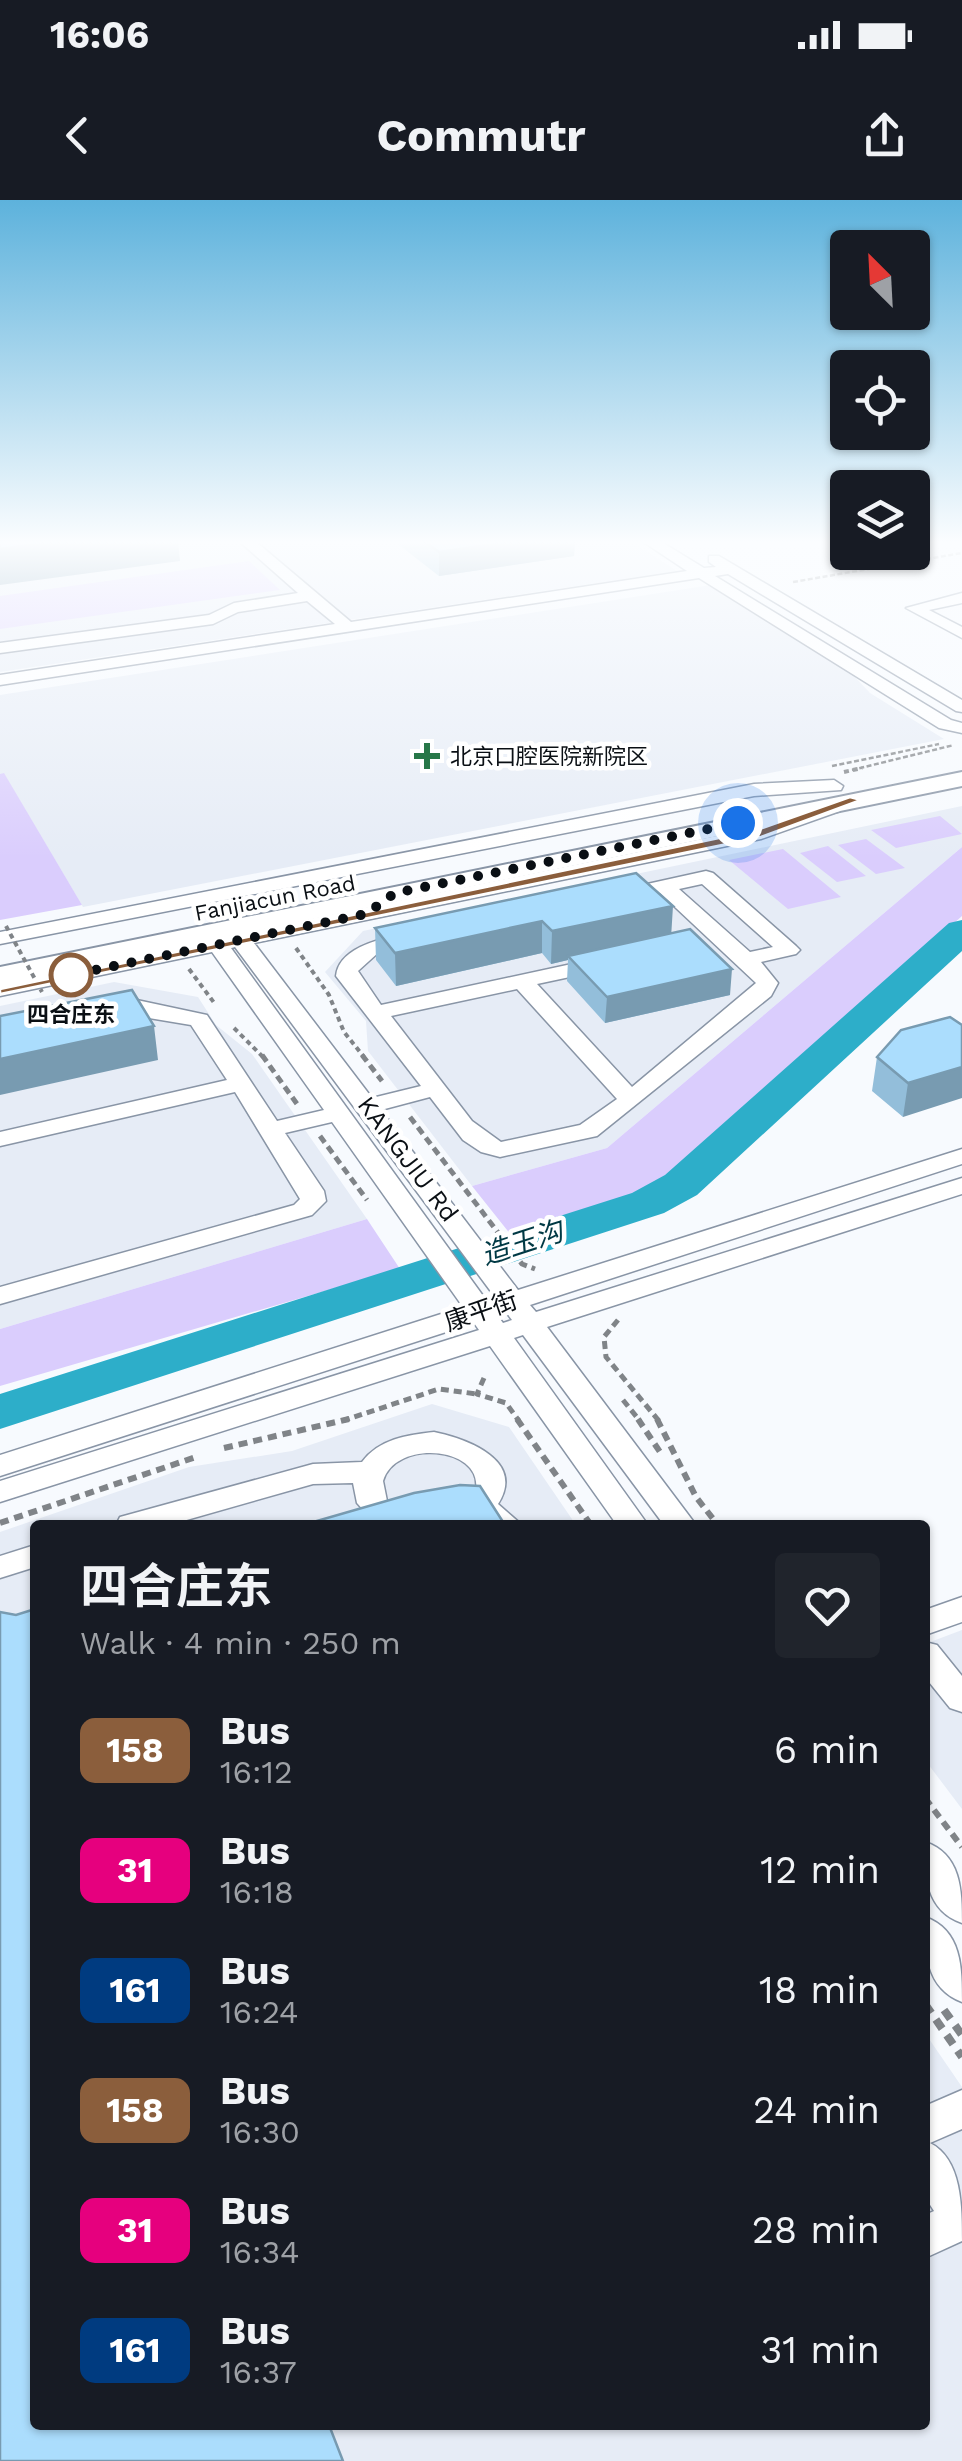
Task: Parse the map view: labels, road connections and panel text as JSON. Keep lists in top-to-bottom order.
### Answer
{
  "streets": {
    "main road": ["Fanjiacun Road"],
    "street": ["KANGJIU Rd", "康平街"]
  },
  "crossings": [
    ["KANGJIU Rd", "康平街"]
  ],
  "water": ["造玉沟"],
  "places": {
    "health": ["北京口腔医院新院区"],
    "other": ["四合庄东"]
  },
  "lines": ["bus line 158"],
  "north": "top left",
  "page": {
    "status": "16:06",
    "header": "Commutr",
    "heading": ["四合庄东", "Walk · 4 min · 250 m"],
    "list": [
      {
        "mark": "158",
        "name": "Bus",
        "note": "16:12",
        "value": "6 min"
      },
      {
        "mark": "31",
        "name": "Bus",
        "note": "16:18",
        "value": "12 min"
      },
      {
        "mark": "161",
        "name": "Bus",
        "note": "16:24",
        "value": "18 min"
      },
      {
        "mark": "158",
        "name": "Bus",
        "note": "16:30",
        "value": "24 min"
      },
      {
        "mark": "31",
        "name": "Bus",
        "note": "16:34",
        "value": "28 min"
      },
      {
        "mark": "161",
        "name": "Bus",
        "note": "16:37",
        "value": "31 min"
      }
    ]
  }
}
